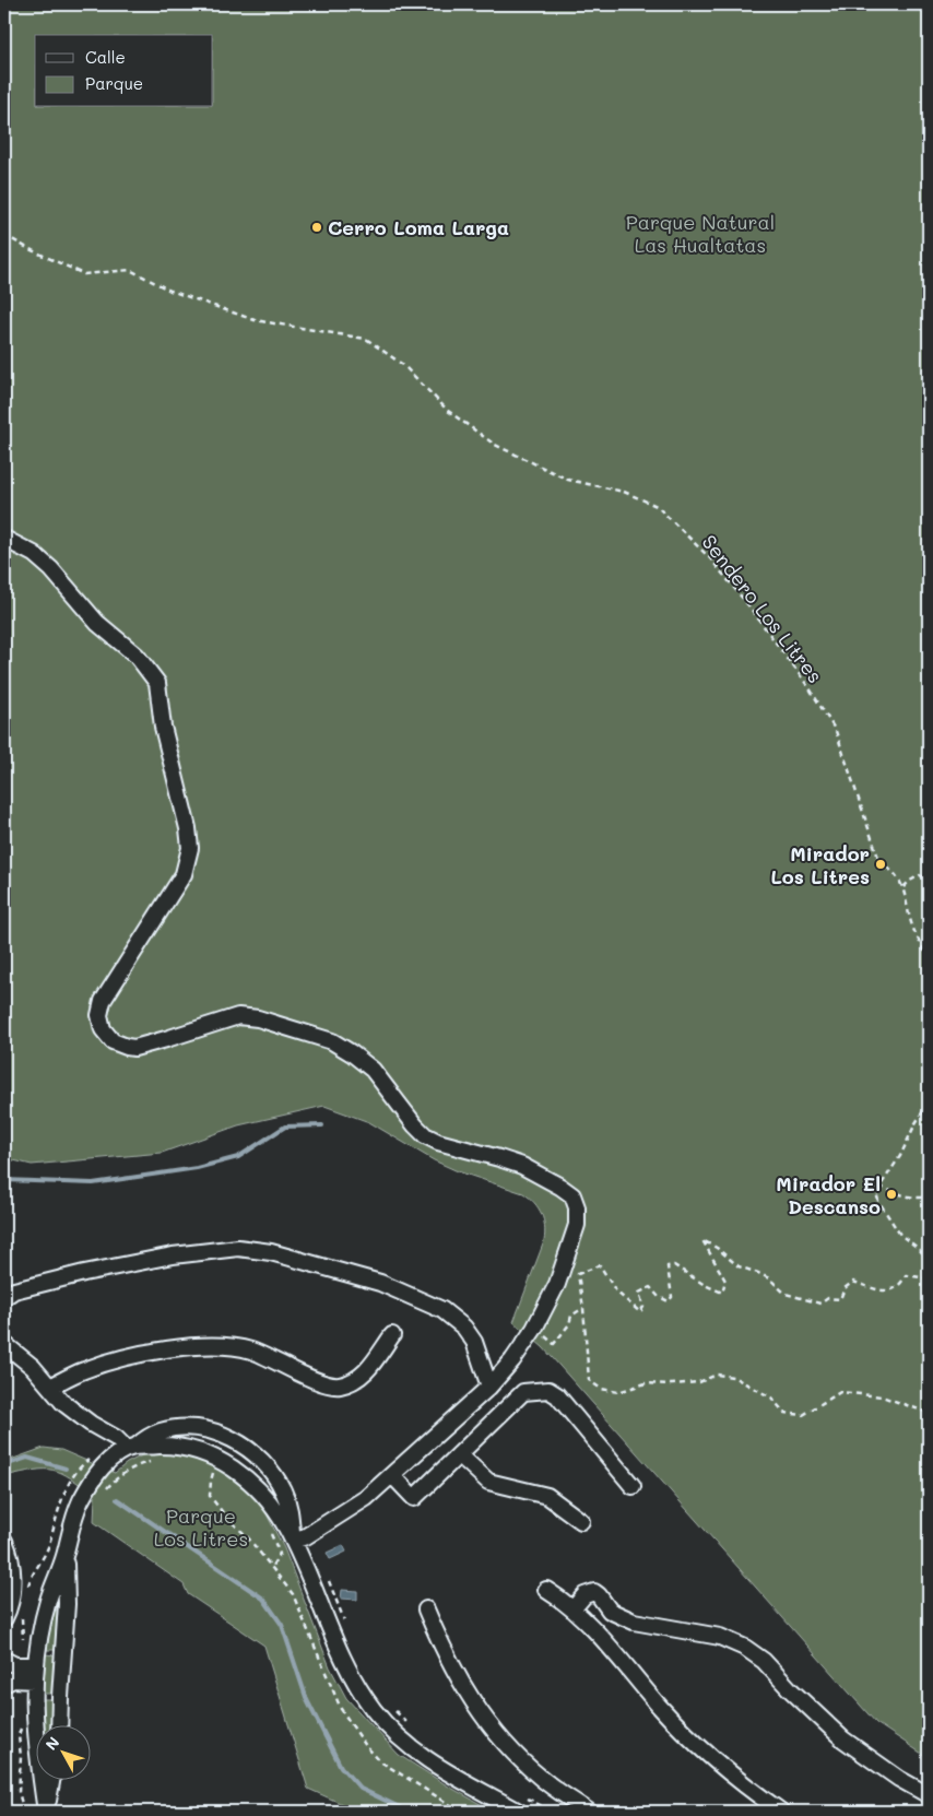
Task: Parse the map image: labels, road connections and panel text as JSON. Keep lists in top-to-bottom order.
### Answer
{
  "streets": {
    "path": ["Sendero Los Litres"]
  },
  "parks": ["Parque Natural Las Hualtatas", "Parque Los Litres"],
  "places": ["Cerro Loma Larga", "Mirador Los Litres", "Mirador El Descanso"],
  "legend": ["Calle", "Parque"],
  "north": "top left"
}
